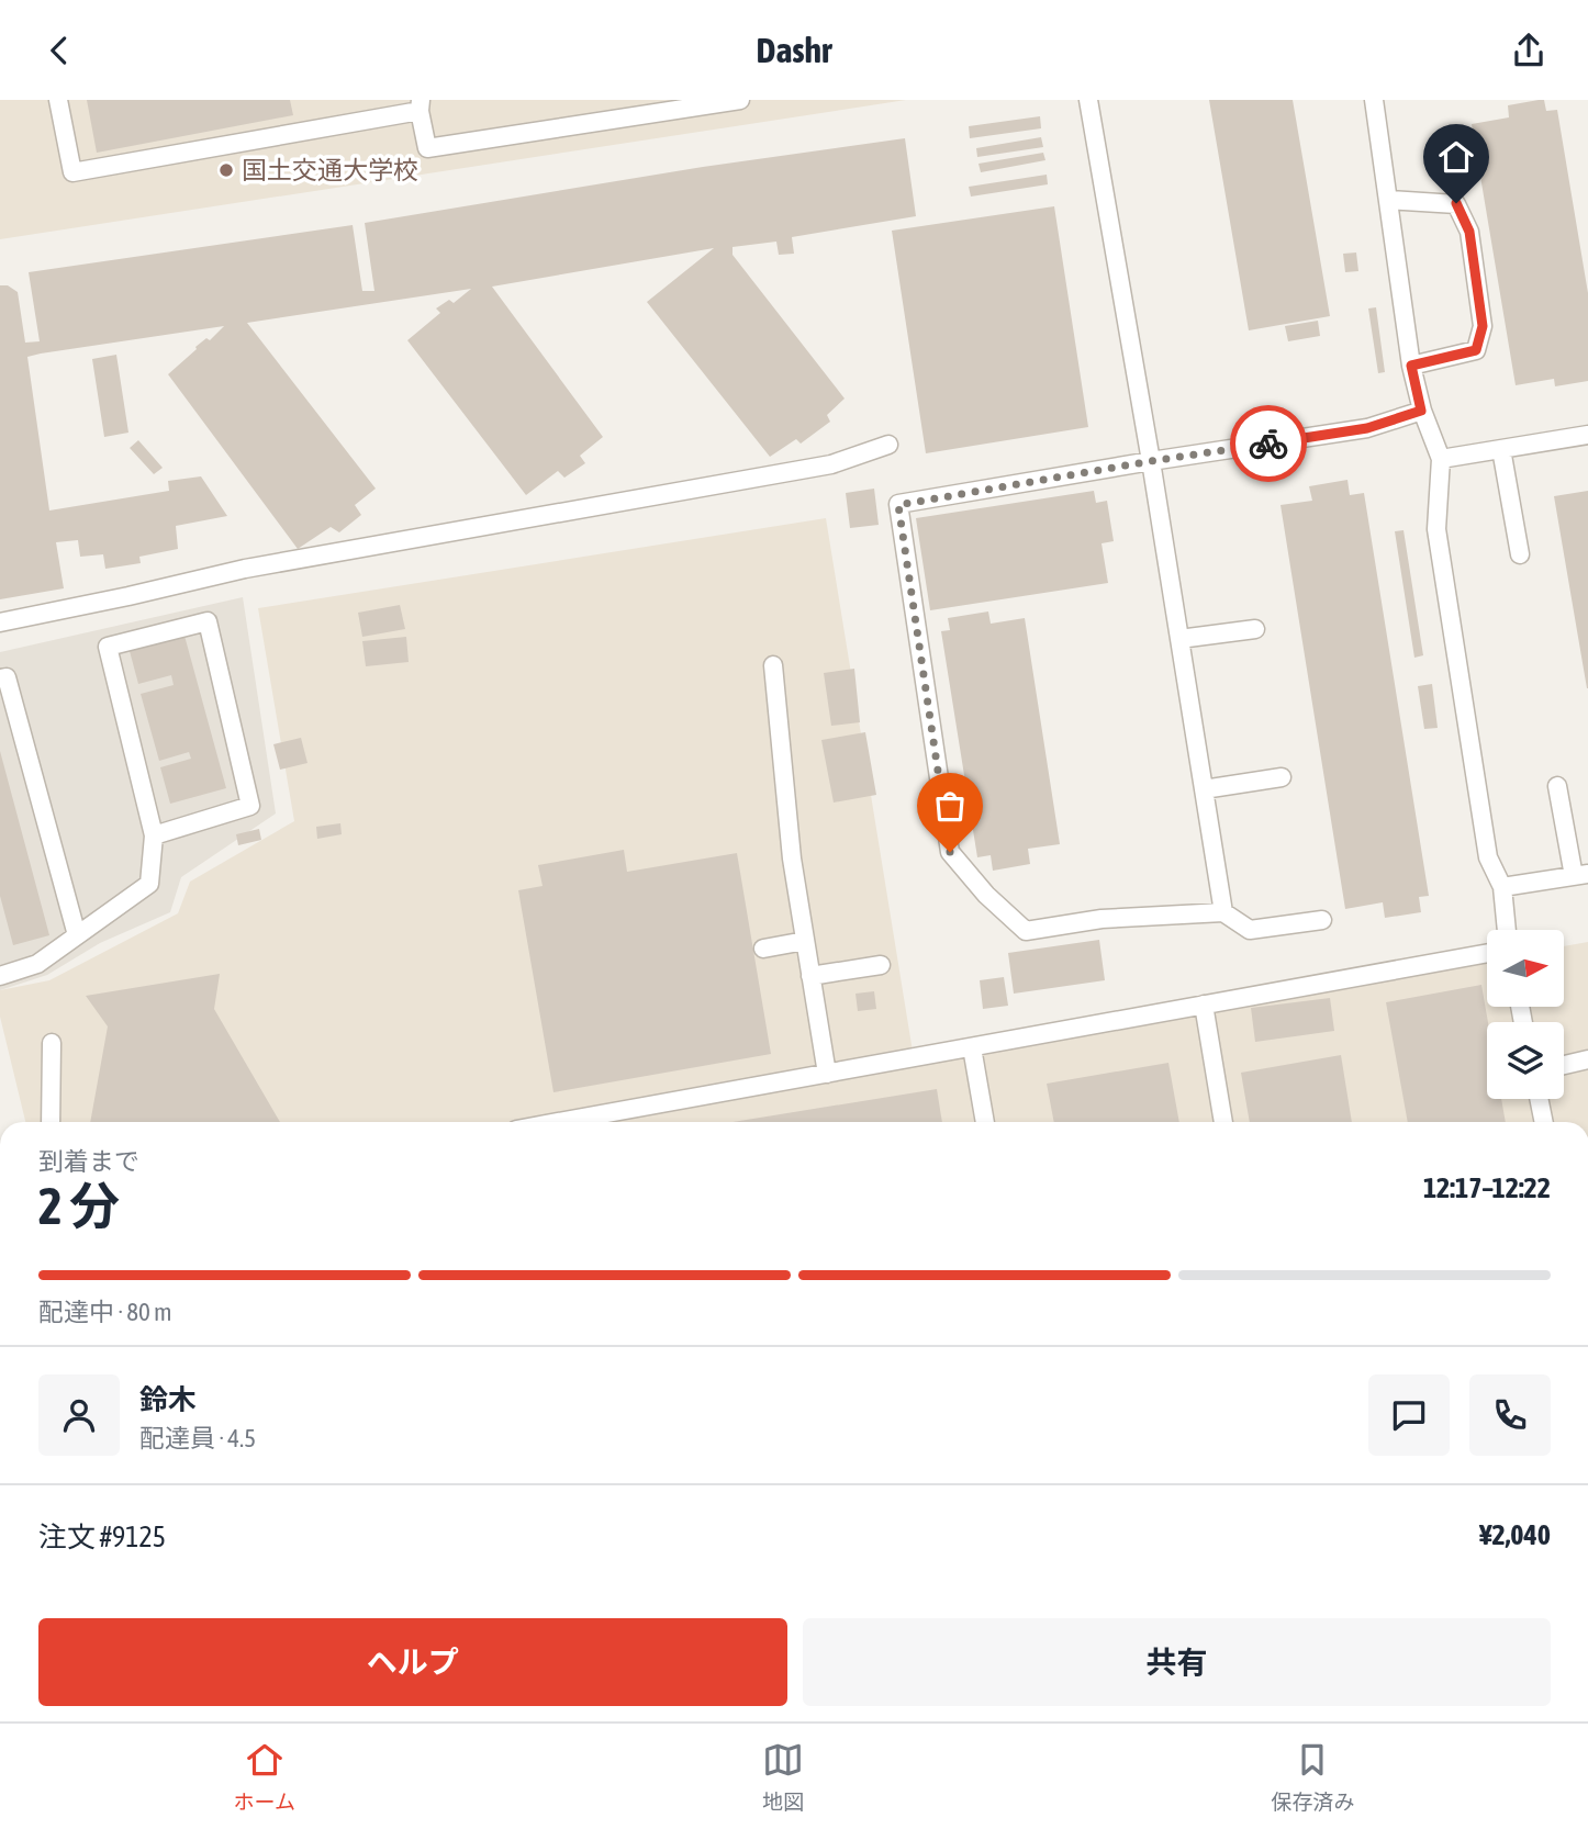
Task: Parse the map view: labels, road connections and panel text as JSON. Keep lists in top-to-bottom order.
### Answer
{
  "places": ["国土交通大学校"],
  "north": "right",
  "page": {
    "header": "Dashr",
    "heading": ["2 分", "到着まで", "12:17–12:22"],
    "panel": [
      "鈴木",
      "配達員 · 4.5",
      "注文 #9125",
      "¥2,040"
    ],
    "bar": "配達中 · 80 m",
    "buttons": ["ヘルプ", "共有"],
    "tabs": ["ホーム", "地図", "保存済み"]
  }
}
